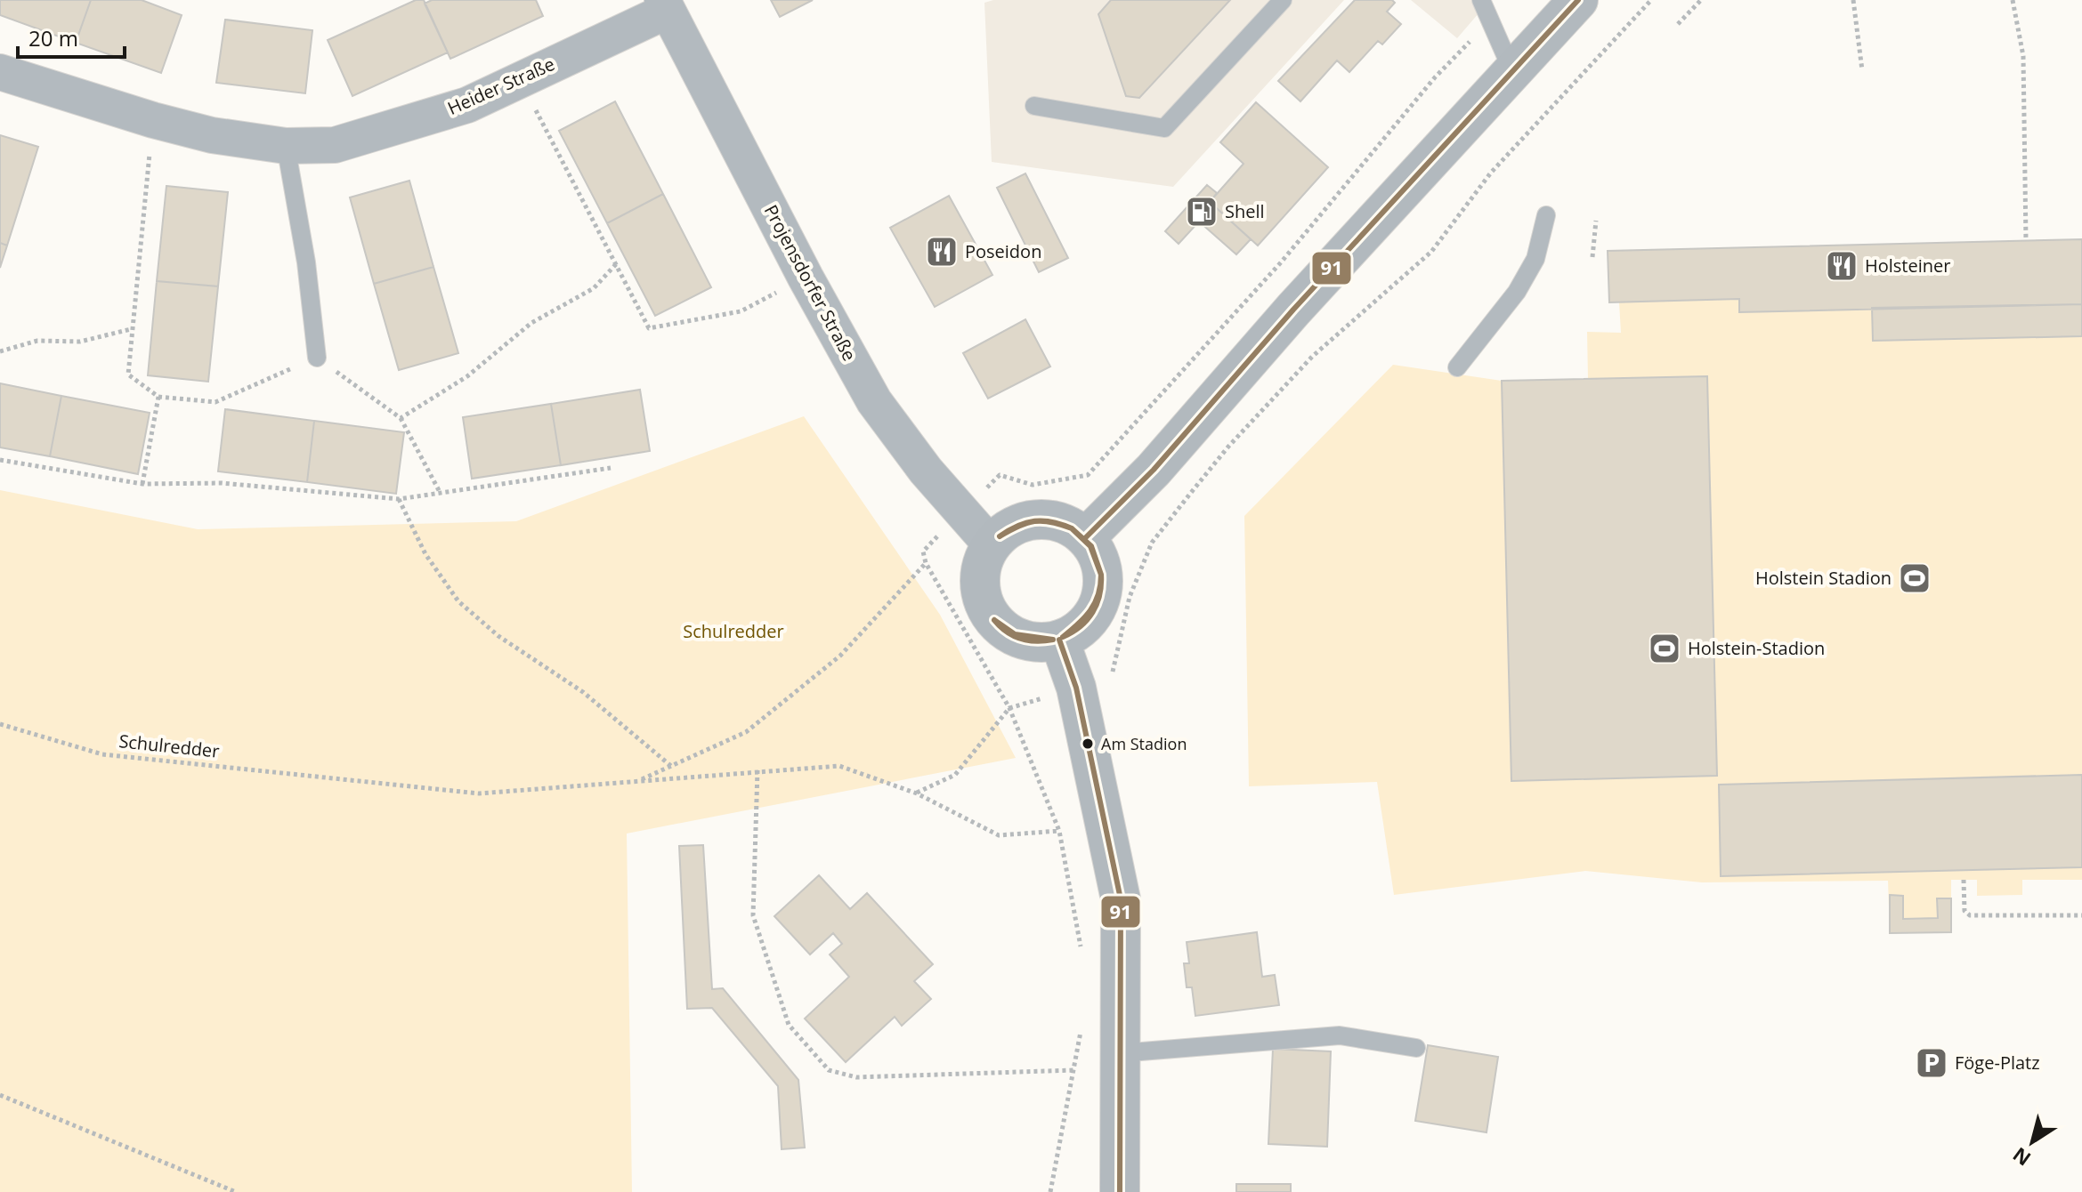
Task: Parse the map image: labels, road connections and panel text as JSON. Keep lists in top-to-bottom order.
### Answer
{
  "streets": {
    "street": ["Heider Straße", "Projensdorfer Straße"],
    "path": ["Schulredder"]
  },
  "crossings": [
    ["Heider Straße", "Projensdorfer Straße"]
  ],
  "parks": ["Schulredder"],
  "places": {
    "fuel station": ["Shell"],
    "restaurant": ["Poseidon", "Holsteiner"],
    "sports": ["Holstein Stadion", "Holstein-Stadion"],
    "other": ["Am Stadion"],
    "parking": ["Föge-Platz"]
  },
  "lines": ["transit line 91"],
  "scale_bar": "20 m",
  "north": "bottom left"
}
